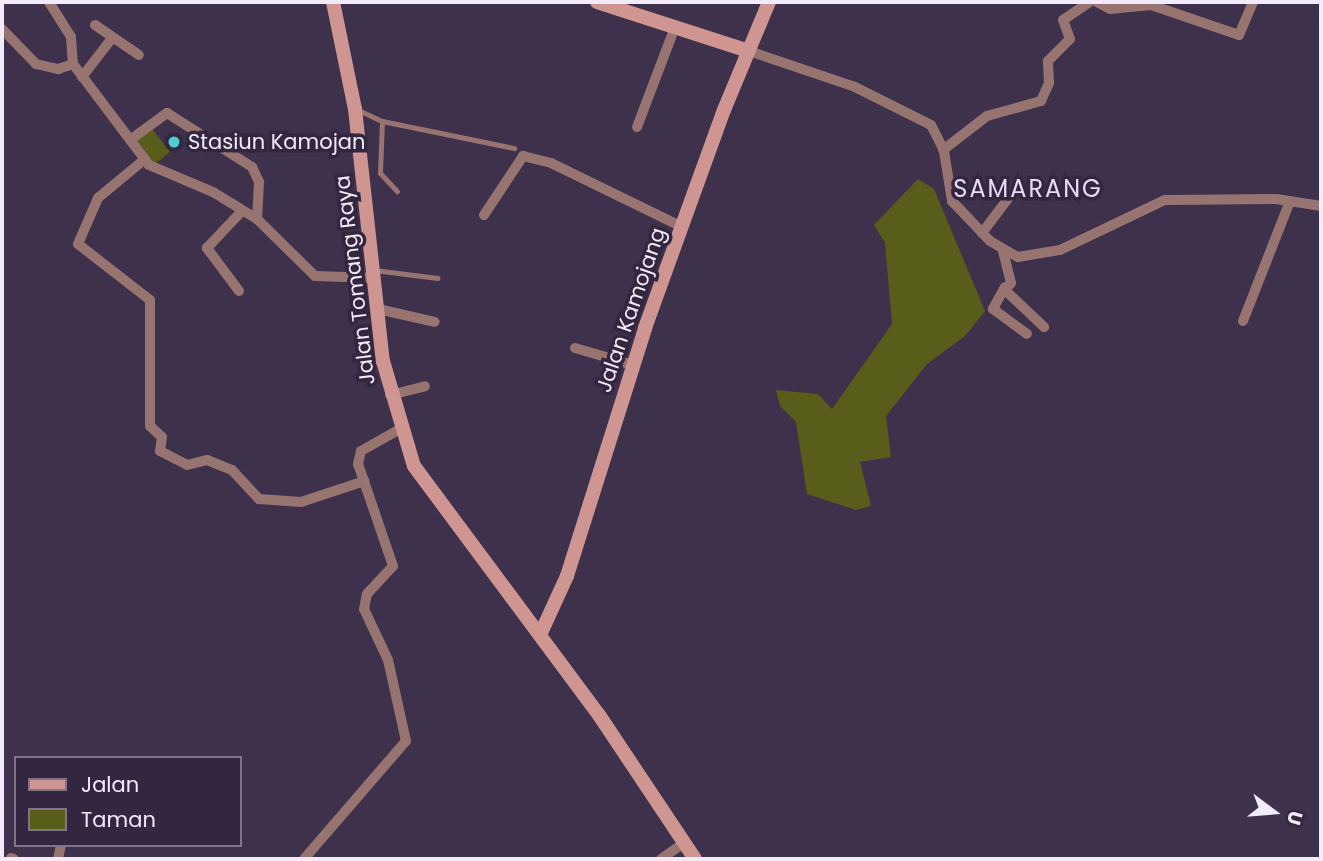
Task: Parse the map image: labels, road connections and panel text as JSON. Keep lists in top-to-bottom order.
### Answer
{
  "streets": {
    "main road": ["Jalan Tomang Raya", "Jalan Kamojang"]
  },
  "crossings": [
    ["Jalan Tomang Raya", "Jalan Kamojang"]
  ],
  "districts": ["SAMARANG"],
  "places": ["Stasiun Kamojan"],
  "legend": ["Jalan", "Taman"],
  "north": "right"
}
